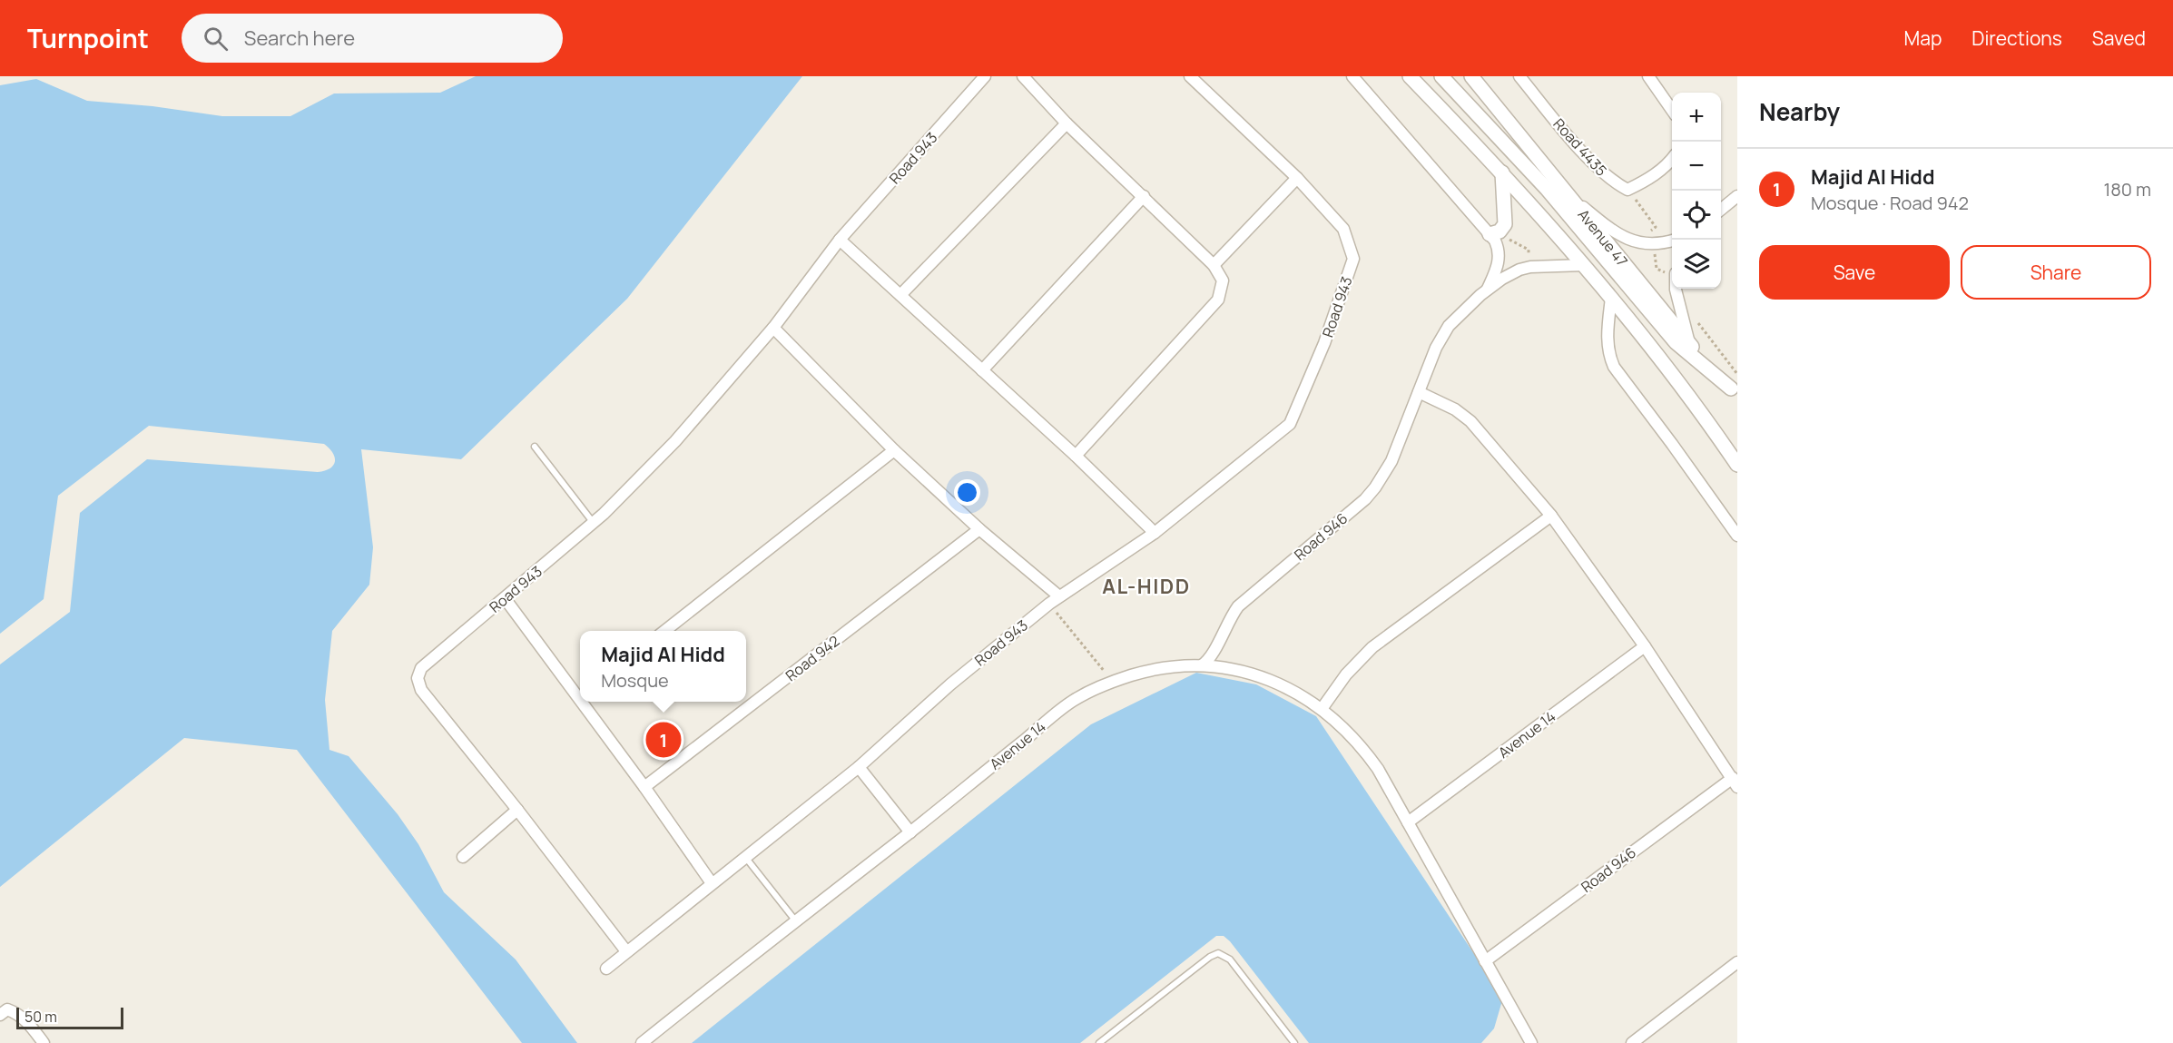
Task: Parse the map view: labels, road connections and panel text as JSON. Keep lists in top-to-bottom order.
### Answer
{
  "streets": {
    "street": [
      "Road 4435",
      "Road 943",
      "Avenue 47",
      "Road 946",
      "Road 942",
      "Avenue 14"
    ]
  },
  "crossings": [
    ["Road 946", "Avenue 14"]
  ],
  "districts": ["AL-HIDD"],
  "scale_bar": "50 m",
  "page": {
    "header": "Turnpoint",
    "search": "Search here",
    "nav": ["Map", "Directions", "Saved"],
    "heading": "Nearby",
    "map_buttons": ["+", "−"],
    "list": [
      {
        "mark": "1",
        "name": "Majid Al Hidd",
        "note": "Mosque · Road 942",
        "value": "180 m"
      }
    ],
    "buttons": ["Save", "Share"],
    "popup": ["Majid Al Hidd", "Mosque"],
    "pins": "1",
    "scale": "50 m"
  }
}
